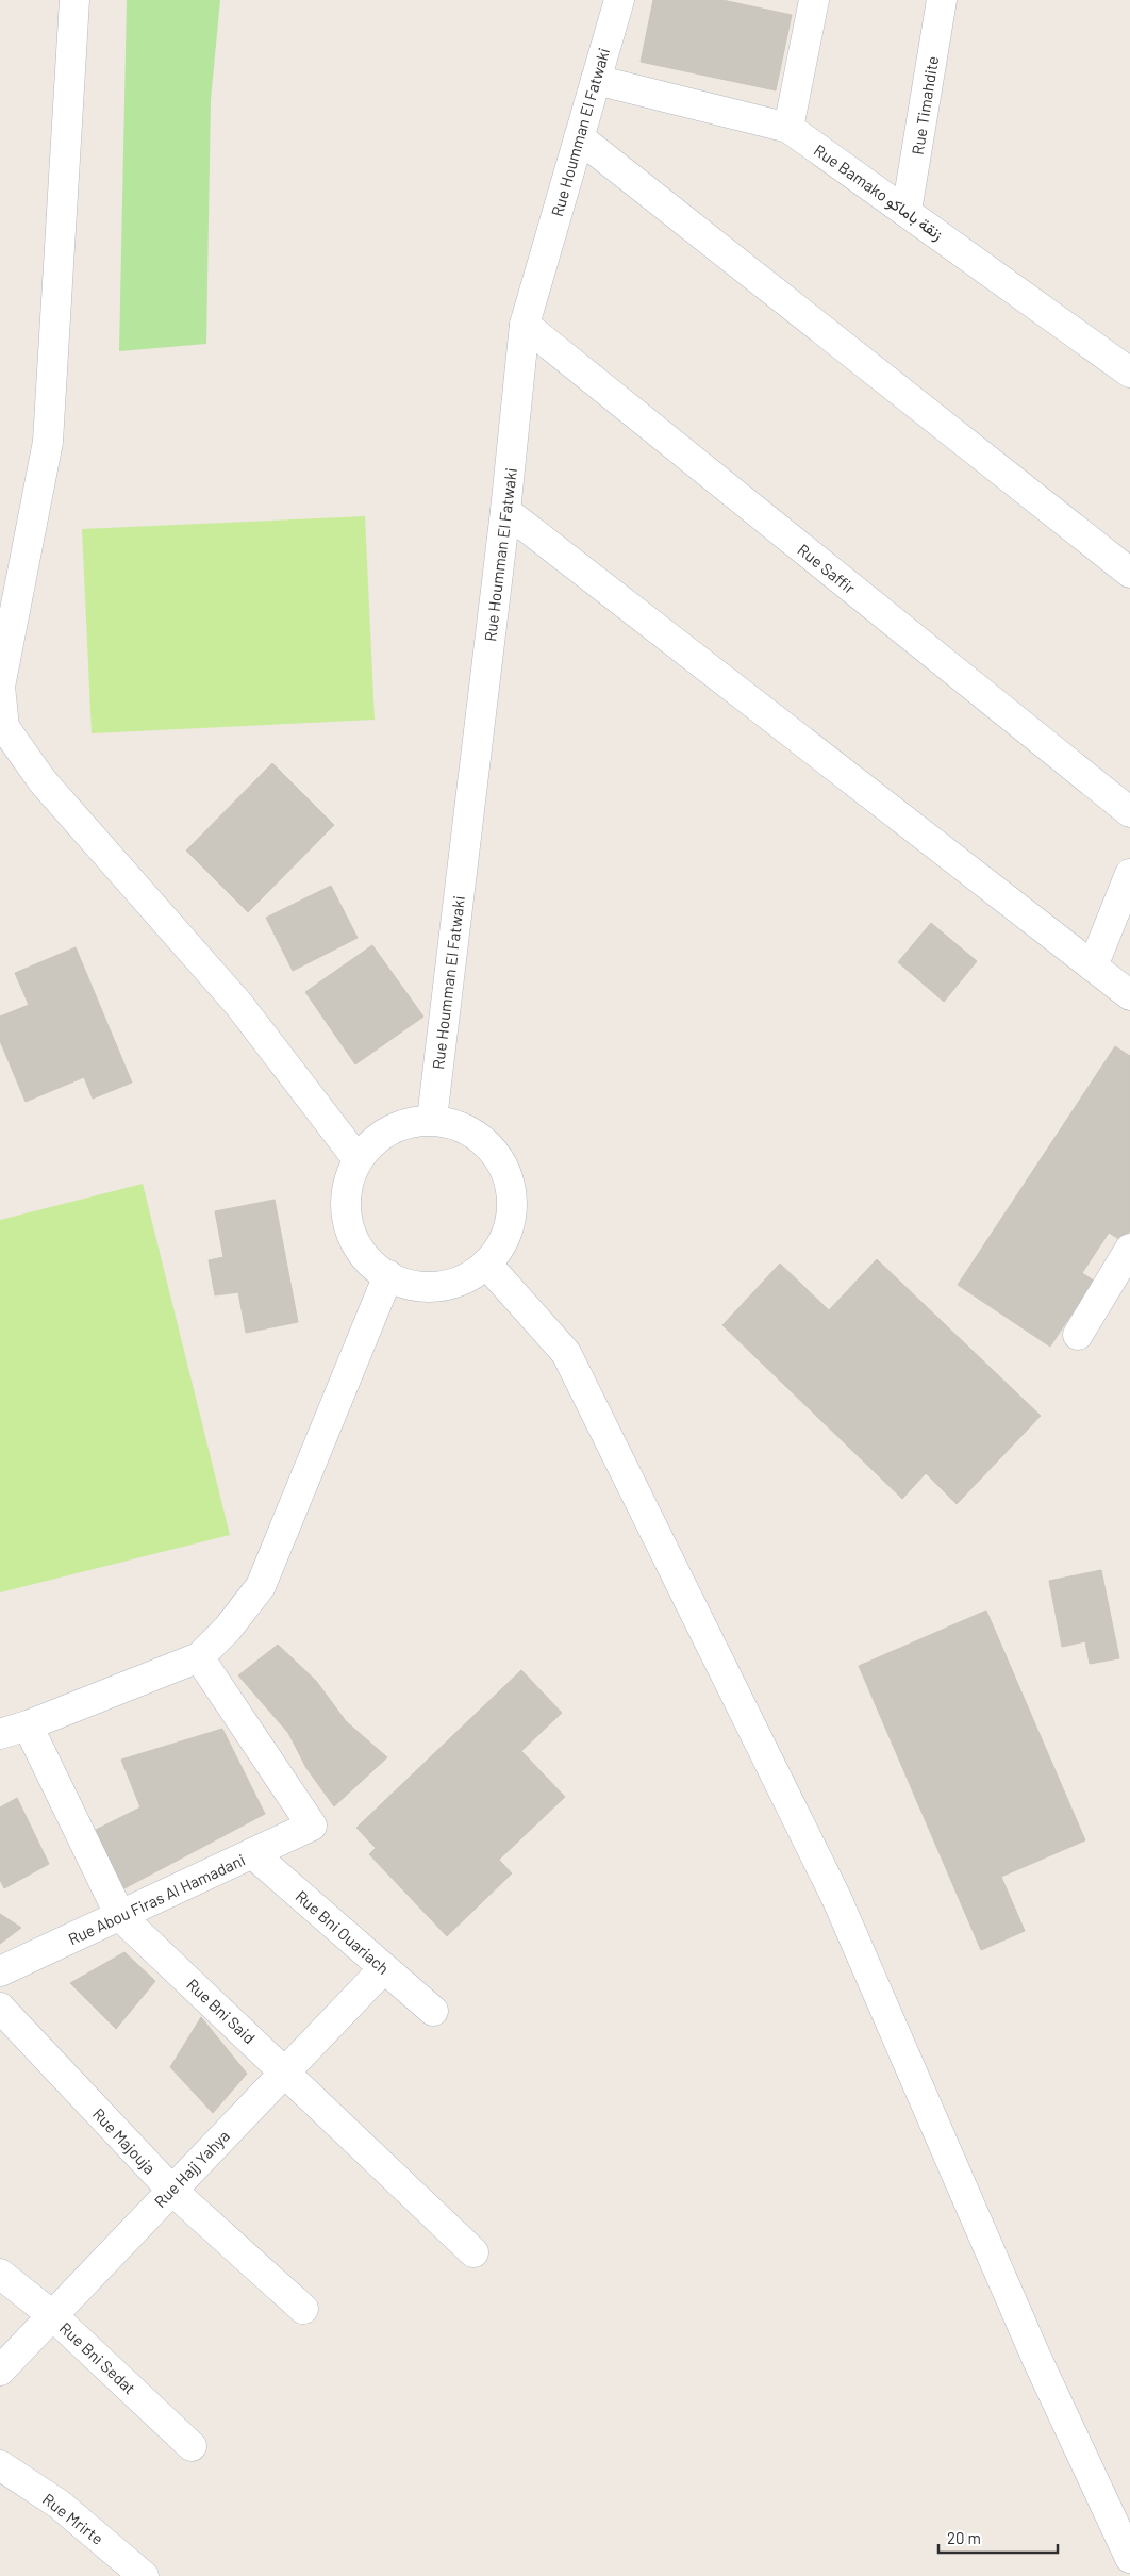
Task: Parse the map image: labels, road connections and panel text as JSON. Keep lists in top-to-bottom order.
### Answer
{
  "streets": {
    "street": [
      "Rue Timahdite",
      "Rue Houmman El Fatwaki",
      "Rue Bamako زنقة باماكو",
      "Rue Saffir",
      "Rue Abou Firas Al Hamadani",
      "Rue Bni Ouariach",
      "Rue Bni Said",
      "Rue Majouja",
      "Rue Hajj Yahya",
      "Rue Bni Sedat",
      "Rue Mrirte"
    ]
  },
  "crossings": [
    ["Rue Timahdite", "Rue Bamako زنقة باماكو"],
    ["Rue Houmman El Fatwaki", "Rue Bamako زنقة باماكو"],
    ["Rue Houmman El Fatwaki", "Rue Saffir"],
    ["Rue Abou Firas Al Hamadani", "Rue Bni Ouariach"],
    ["Rue Abou Firas Al Hamadani", "Rue Bni Said"],
    ["Rue Bni Ouariach", "Rue Hajj Yahya"],
    ["Rue Bni Said", "Rue Hajj Yahya"],
    ["Rue Majouja", "Rue Hajj Yahya"],
    ["Rue Hajj Yahya", "Rue Bni Sedat"]
  ],
  "scale_bar": "20 m"
}
